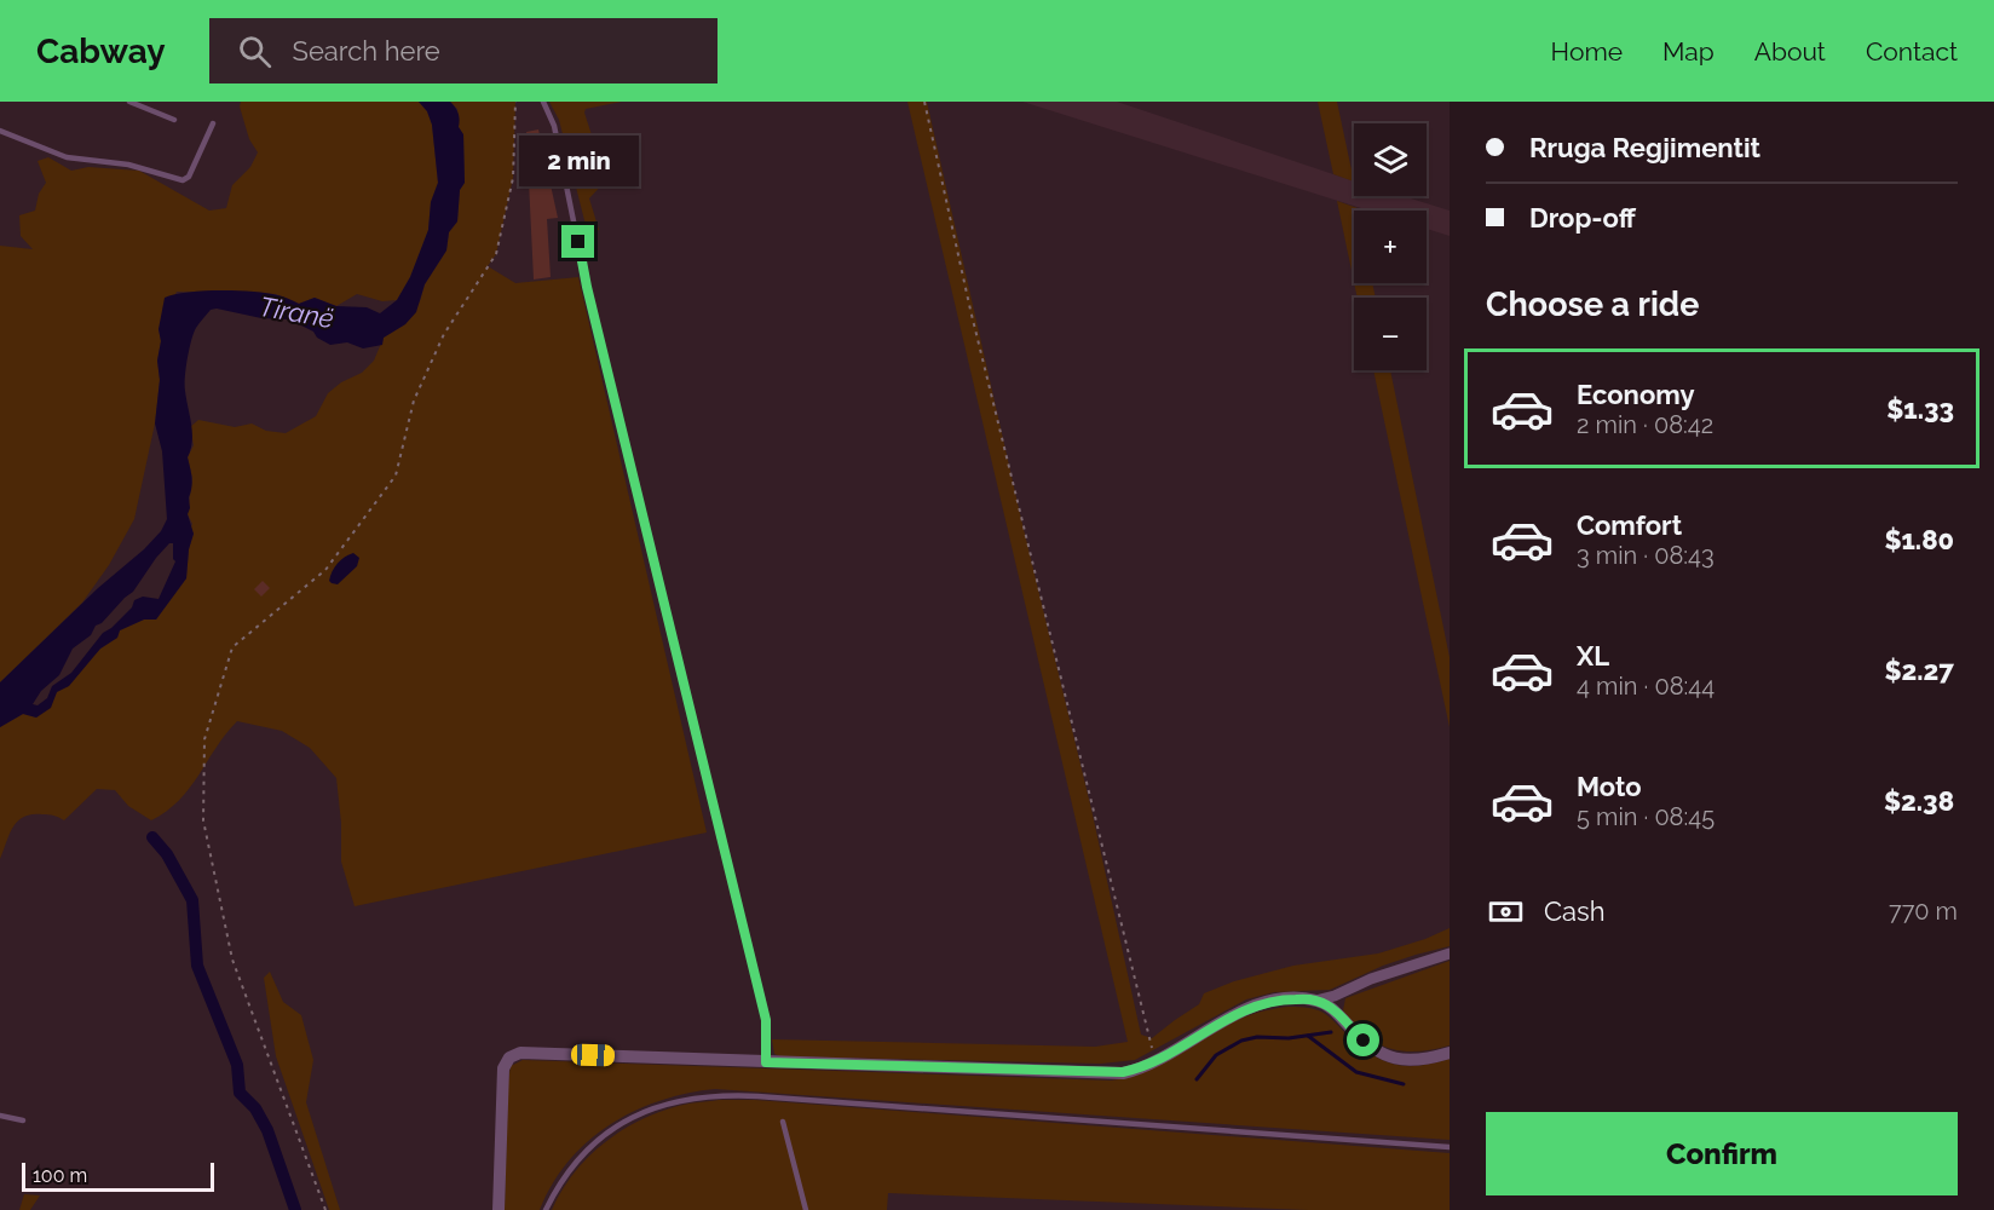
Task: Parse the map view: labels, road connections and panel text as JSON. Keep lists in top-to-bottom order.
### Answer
{
  "water": ["Tiranë"],
  "scale_bar": "100 m",
  "page": {
    "header": "Cabway",
    "search": "Search here",
    "nav": [
      "Home",
      "Map",
      "About",
      "Contact"
    ],
    "banner": ["Rruga Regjimentit", "Drop-off"],
    "map_buttons": ["+", "−"],
    "bubble": "2 min",
    "heading": "Choose a ride",
    "list": [
      {
        "name": "Economy",
        "note": "2 min · 08:42",
        "value": "$1.33"
      },
      {
        "name": "Comfort",
        "note": "3 min · 08:43",
        "value": "$1.80"
      },
      {
        "name": "XL",
        "note": "4 min · 08:44",
        "value": "$2.27"
      },
      {
        "name": "Moto",
        "note": "5 min · 08:45",
        "value": "$2.38"
      }
    ],
    "pay": ["Cash", "770 m"],
    "buttons": "Confirm",
    "scale": "100 m"
  }
}
